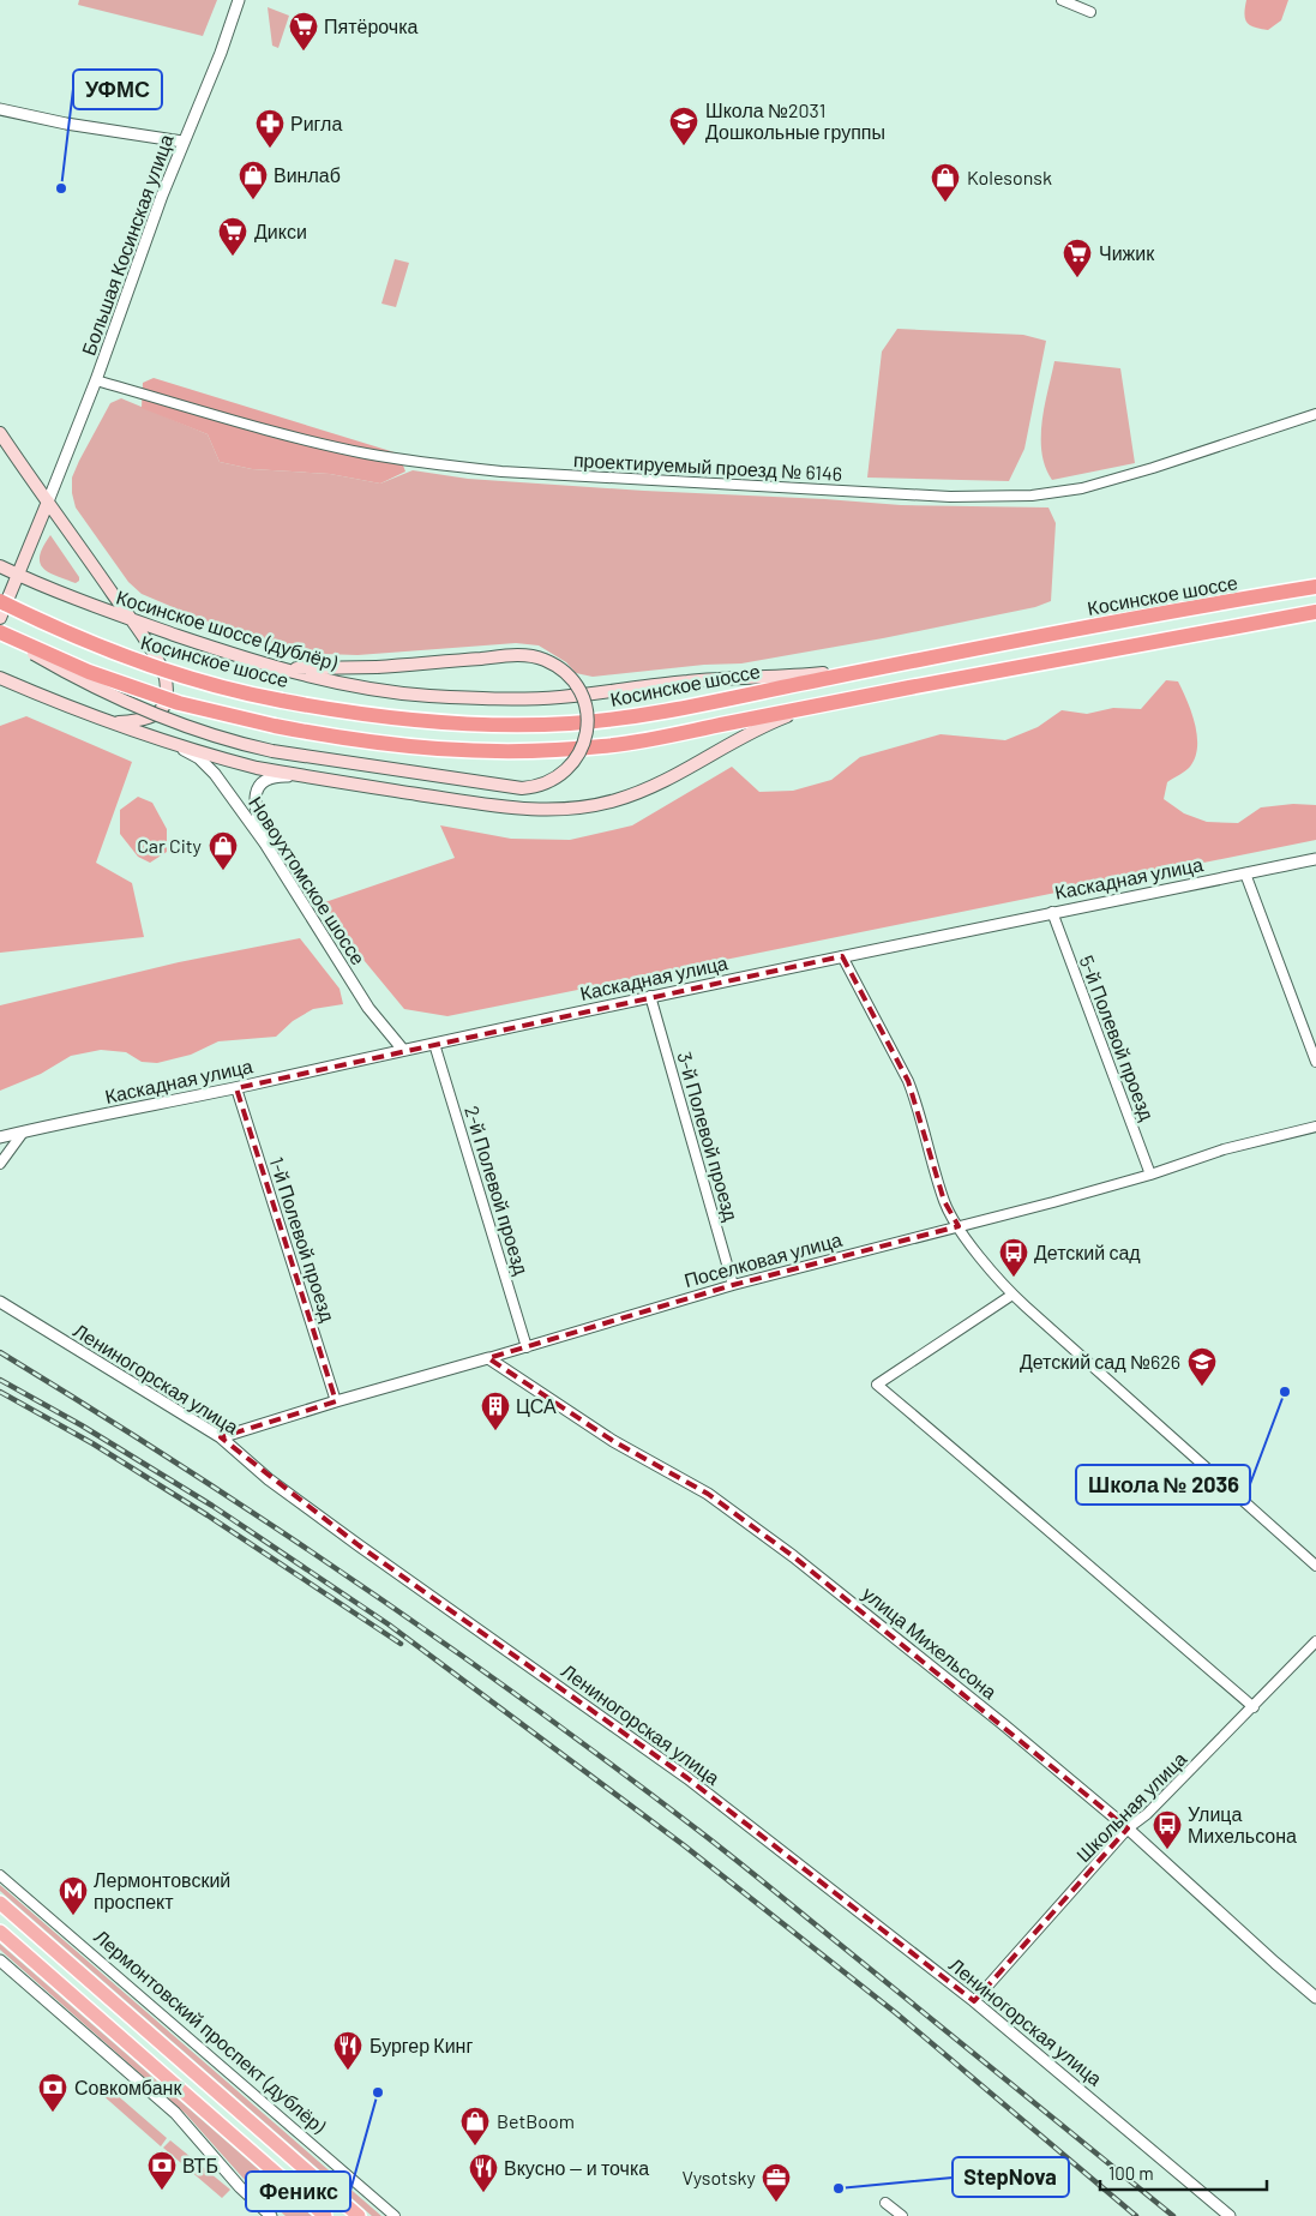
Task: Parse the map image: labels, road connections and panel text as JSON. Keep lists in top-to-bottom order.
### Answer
{
  "streets": {
    "highway": ["Косинское шоссе"],
    "main road": ["Косинское шоссе (дублёр)"],
    "street": [
      "Большая Косинская улица",
      "проектируемый проезд № 6146",
      "Каскадная улица",
      "Новоухтомское шоссе",
      "5-й Полевой проезд",
      "3-й Полевой проезд",
      "2-й Полевой проезд",
      "1-й Полевой проезд",
      "Поселковая улица",
      "Лениногорская улица",
      "улица Михельсона",
      "Школьная улица",
      "Лермонтовский проспект (дублёр)"
    ]
  },
  "crossings": [
    ["Большая Косинская улица", "проектируемый проезд № 6146"],
    ["Косинское шоссе", "Косинское шоссе (дублёр)"],
    ["Каскадная улица", "Новоухтомское шоссе"],
    ["Каскадная улица", "5-й Полевой проезд"],
    ["Каскадная улица", "3-й Полевой проезд"],
    ["Каскадная улица", "2-й Полевой проезд"],
    ["Каскадная улица", "1-й Полевой проезд"],
    ["5-й Полевой проезд", "Поселковая улица"],
    ["3-й Полевой проезд", "Поселковая улица"],
    ["2-й Полевой проезд", "Поселковая улица"],
    ["1-й Полевой проезд", "Поселковая улица"],
    ["Поселковая улица", "Лениногорская улица"],
    ["Поселковая улица", "улица Михельсона"],
    ["Лениногорская улица", "Школьная улица"],
    ["улица Михельсона", "Школьная улица"]
  ],
  "places": {
    "supermarket": ["Пятёрочка", "Дикси", "Чижик"],
    "school or university": ["Школа №2031 Дошкольные группы", "Детский сад №626"],
    "pharmacy": ["Ригла"],
    "other": [
      "УФМС",
      "Школа № 2036",
      "Феникс",
      "StepNova"
    ],
    "shop": [
      "Винлаб",
      "Kolesonsk",
      "Car City",
      "BetBoom"
    ],
    "bus stop": ["Детский сад", "Улица Михельсона"],
    "building": ["ЦСА"],
    "metro station": ["Лермонтовский проспект"],
    "restaurant": ["Бургер Кинг", "Вкусно — и точка"],
    "bank": ["Совкомбанк", "ВТБ"],
    "office": ["Vysotsky"]
  },
  "scale_bar": "100 m"
}
